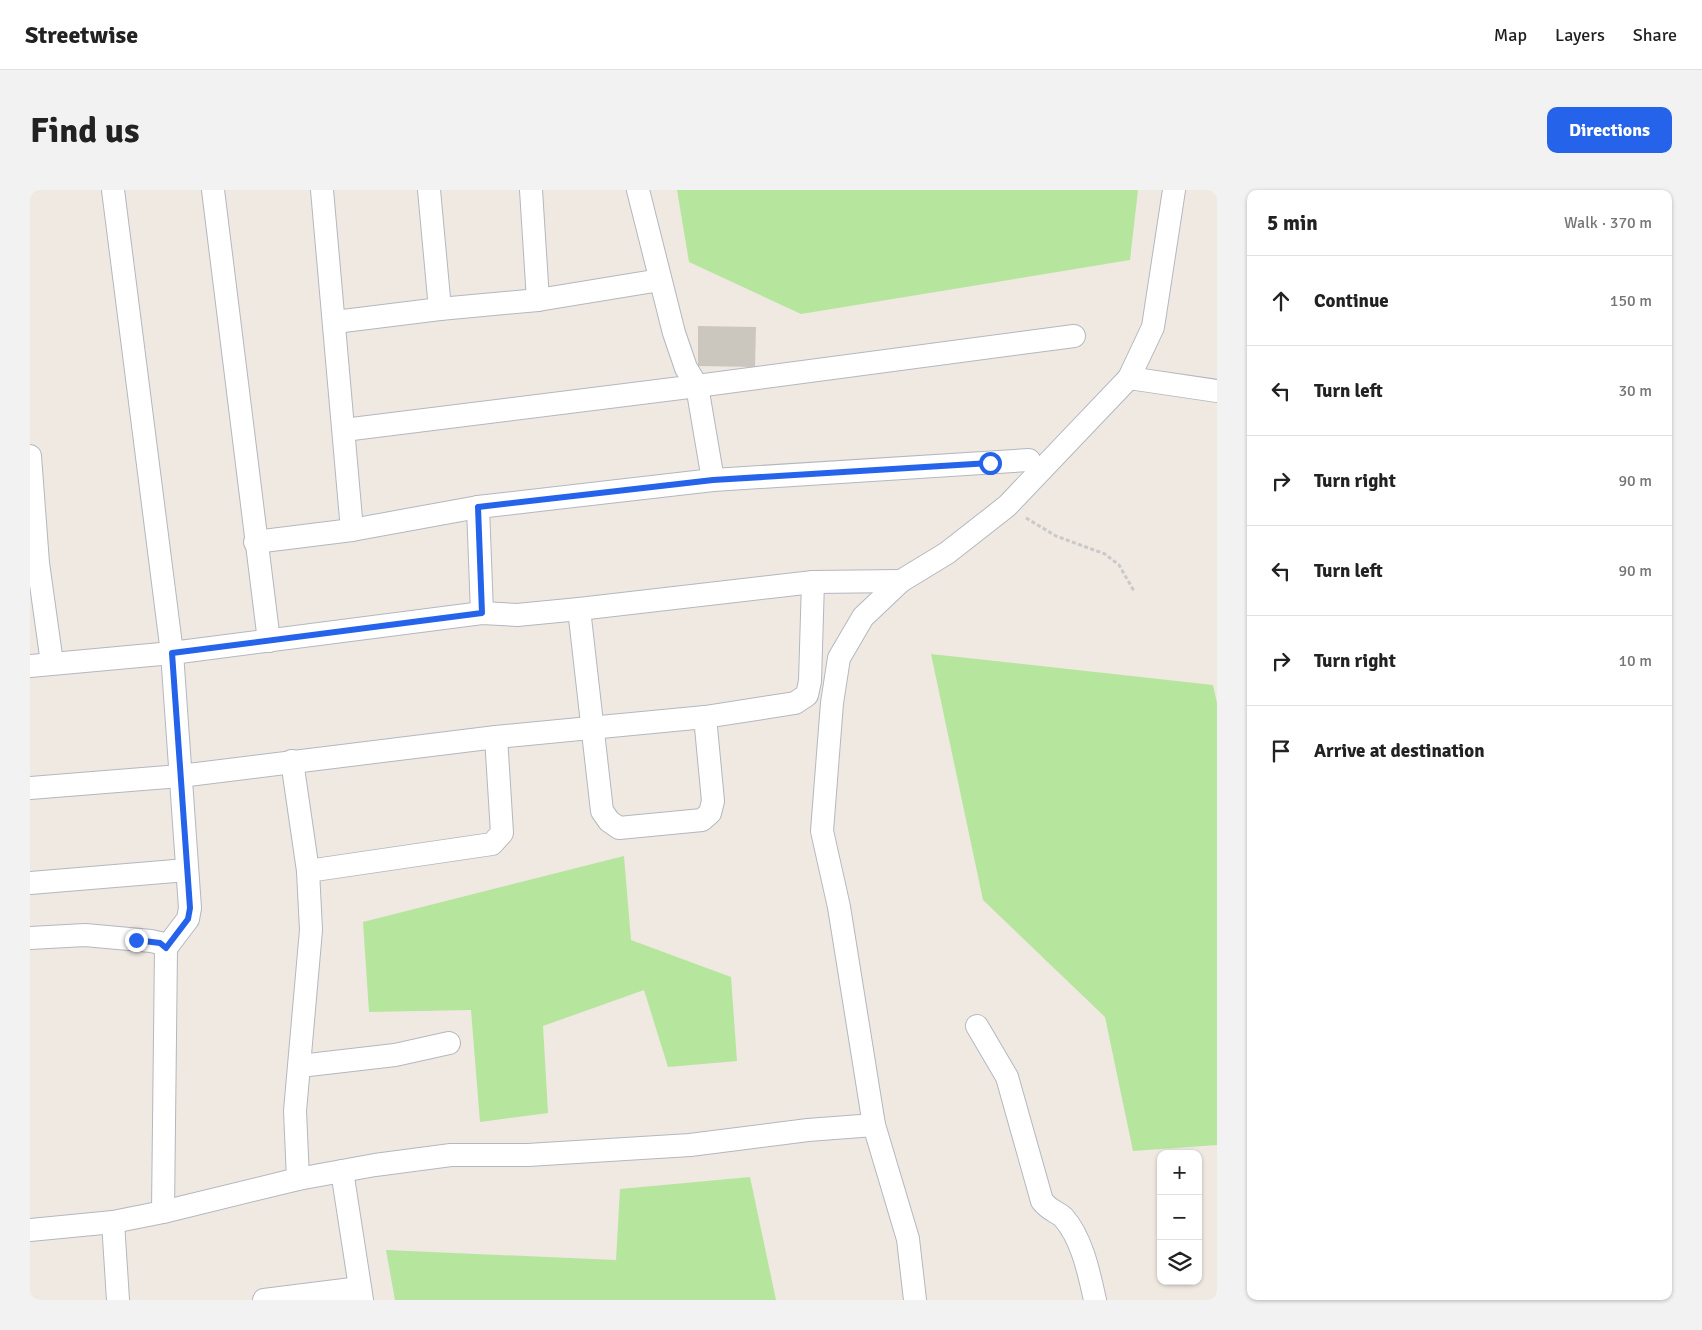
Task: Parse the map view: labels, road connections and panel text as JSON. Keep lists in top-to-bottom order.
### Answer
{
  "page": {
    "header": "Streetwise",
    "nav": ["Map", "Layers", "Share"],
    "buttons": "Directions",
    "title": "Find us",
    "heading": ["5 min", "Walk · 370 m"],
    "list": [
      ["Continue", "150 m"],
      ["Turn left", "30 m"],
      ["Turn right", "90 m"],
      ["Turn left", "90 m"],
      ["Turn right", "10 m"],
      "Arrive at destination"
    ],
    "map_buttons": ["+", "−"]
  }
}
